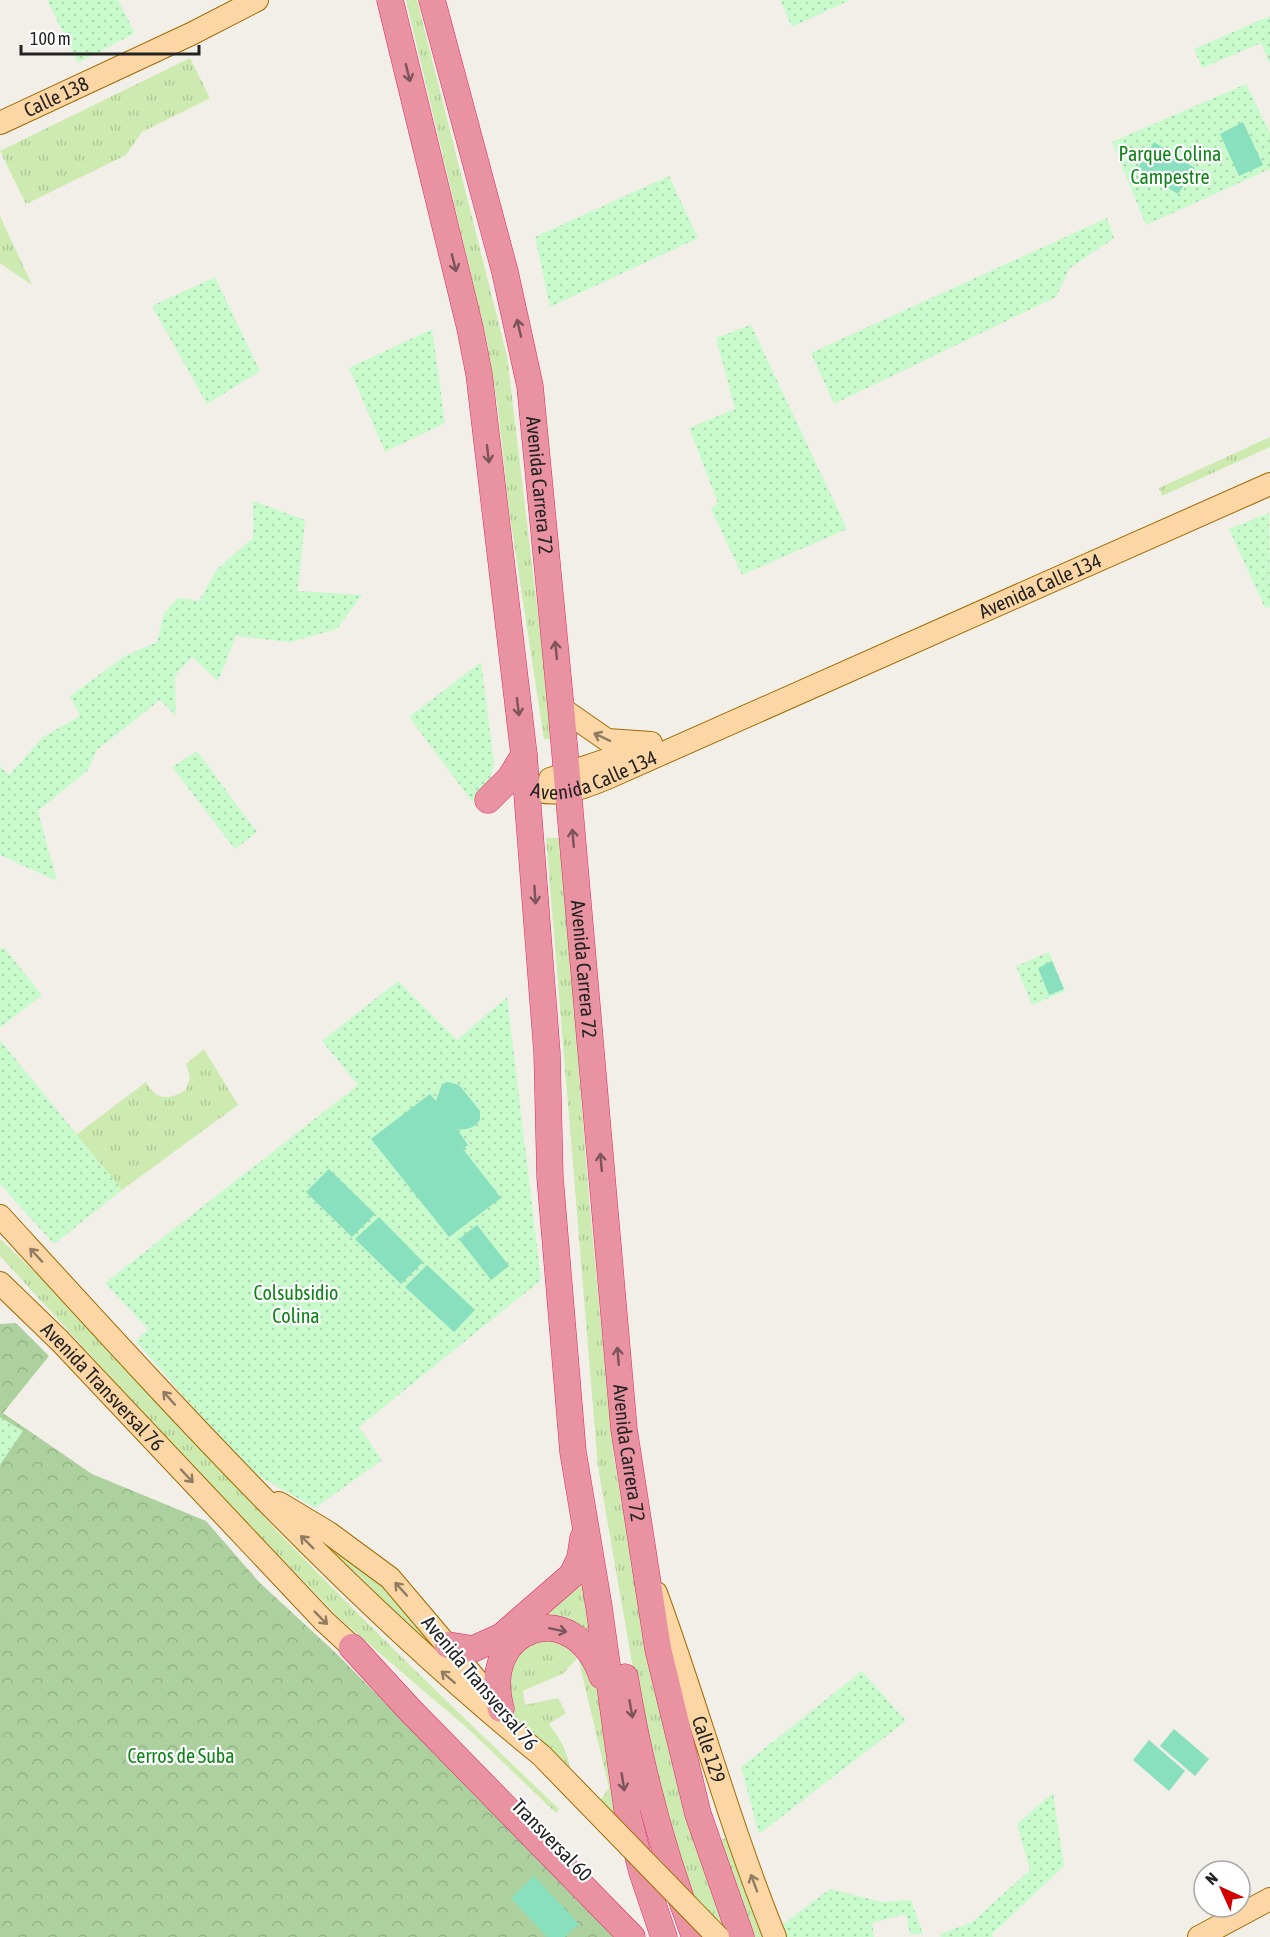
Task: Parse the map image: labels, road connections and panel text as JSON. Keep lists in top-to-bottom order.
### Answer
{
  "streets": {
    "highway": ["Avenida Carrera 72"],
    "main road": [
      "Calle 138",
      "Avenida Calle 134",
      "Avenida Transversal 76",
      "Calle 129",
      "Transversal 60"
    ]
  },
  "crossings": [
    ["Avenida Carrera 72", "Avenida Calle 134"],
    ["Avenida Carrera 72", "Calle 129"],
    ["Avenida Transversal 76", "Transversal 60"]
  ],
  "parks": ["Parque Colina Campestre", "Colsubsidio Colina", "Cerros de Suba"],
  "scale_bar": "100 m",
  "north": "top left"
}
